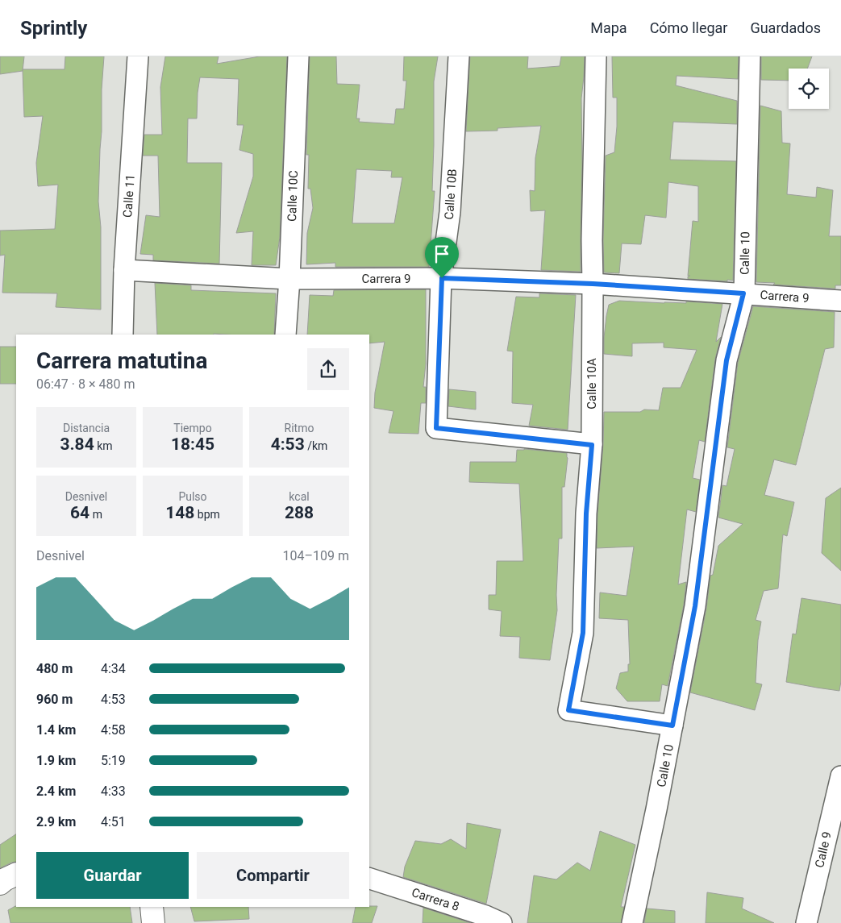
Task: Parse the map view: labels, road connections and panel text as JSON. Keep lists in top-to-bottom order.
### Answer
{
  "streets": {
    "street": [
      "Calle 10B",
      "Calle 11",
      "Calle 10C",
      "Calle 10",
      "Carrera 9",
      "Calle 10A",
      "Calle 9",
      "Carrera 8"
    ]
  },
  "crossings": [
    ["Calle 10B", "Carrera 9"],
    ["Calle 10B", "Calle 10A"],
    ["Calle 11", "Carrera 9"],
    ["Calle 10C", "Carrera 9"],
    ["Calle 10", "Carrera 9"],
    ["Calle 10", "Calle 10A"],
    ["Carrera 9", "Calle 10A"]
  ],
  "page": {
    "header": "Sprintly",
    "nav": ["Mapa", "Cómo llegar", "Guardados"],
    "heading": ["Carrera matutina", "06:47 · 8 × 480 m"],
    "stats": [
      ["Distancia", "3.84 km"],
      ["Tiempo", "18:45"],
      ["Ritmo", "4:53 /km"],
      ["Desnivel", "64 m"],
      ["Pulso", "148 bpm"],
      ["kcal", "288"]
    ],
    "chart": ["Desnivel", "104–109 m"],
    "list": [
      {
        "name": "480 m",
        "note": "4:34"
      },
      {
        "name": "960 m",
        "note": "4:53"
      },
      {
        "name": "1.4 km",
        "note": "4:58"
      },
      {
        "name": "1.9 km",
        "note": "5:19"
      },
      {
        "name": "2.4 km",
        "note": "4:33"
      },
      {
        "name": "2.9 km",
        "note": "4:51"
      }
    ],
    "buttons": ["Guardar", "Compartir"]
  }
}
